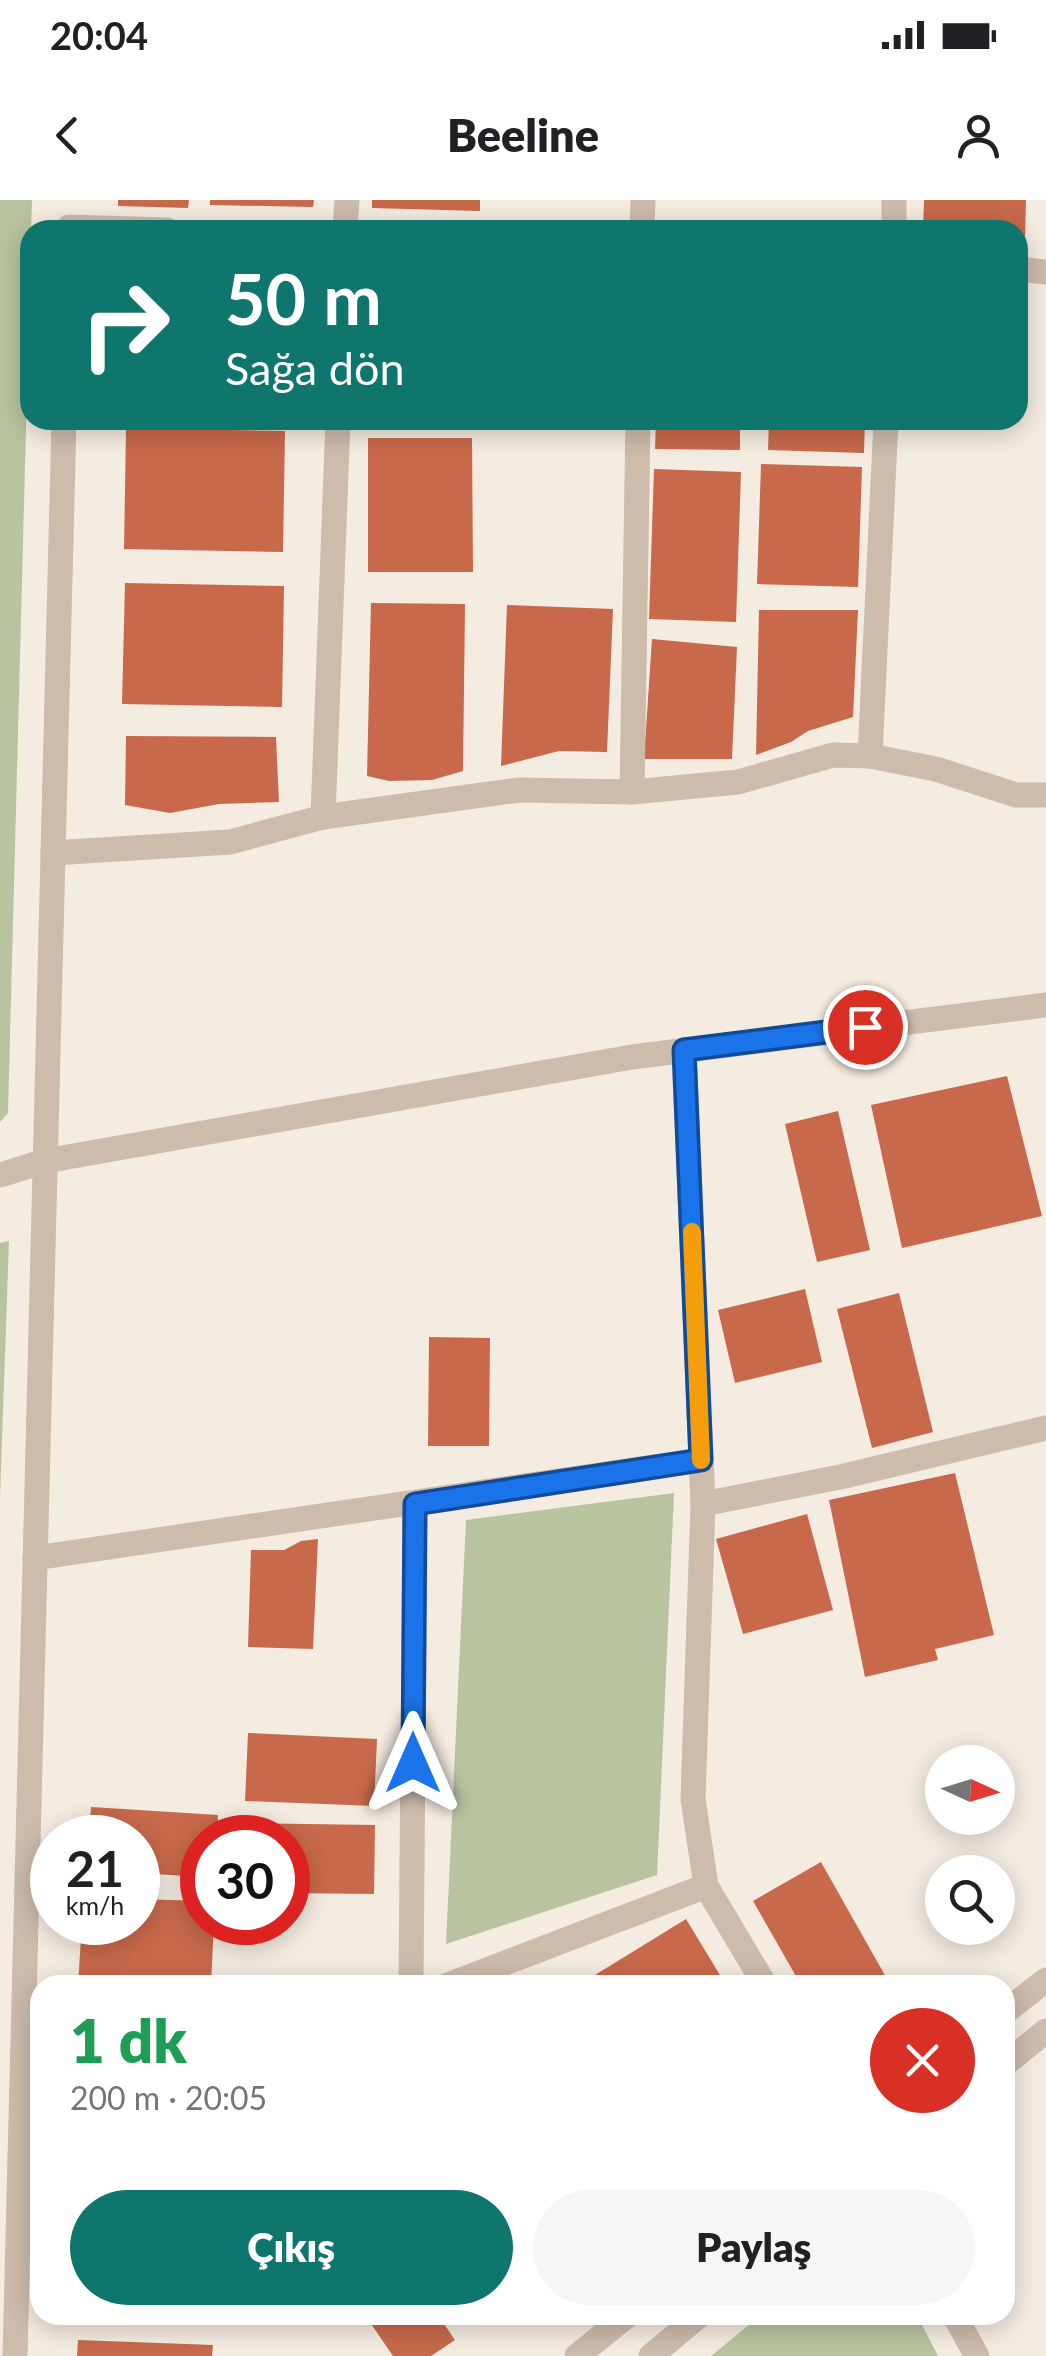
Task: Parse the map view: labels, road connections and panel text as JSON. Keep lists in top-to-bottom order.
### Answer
{
  "north": "right",
  "page": {
    "status": "20:04",
    "header": "Beeline",
    "turn": ["50 m", "Sağa dön"],
    "speed": "21 km/h",
    "limit": "30",
    "heading": ["1 dk", "200 m · 20:05"],
    "buttons": ["Çıkış", "Paylaş"]
  }
}
